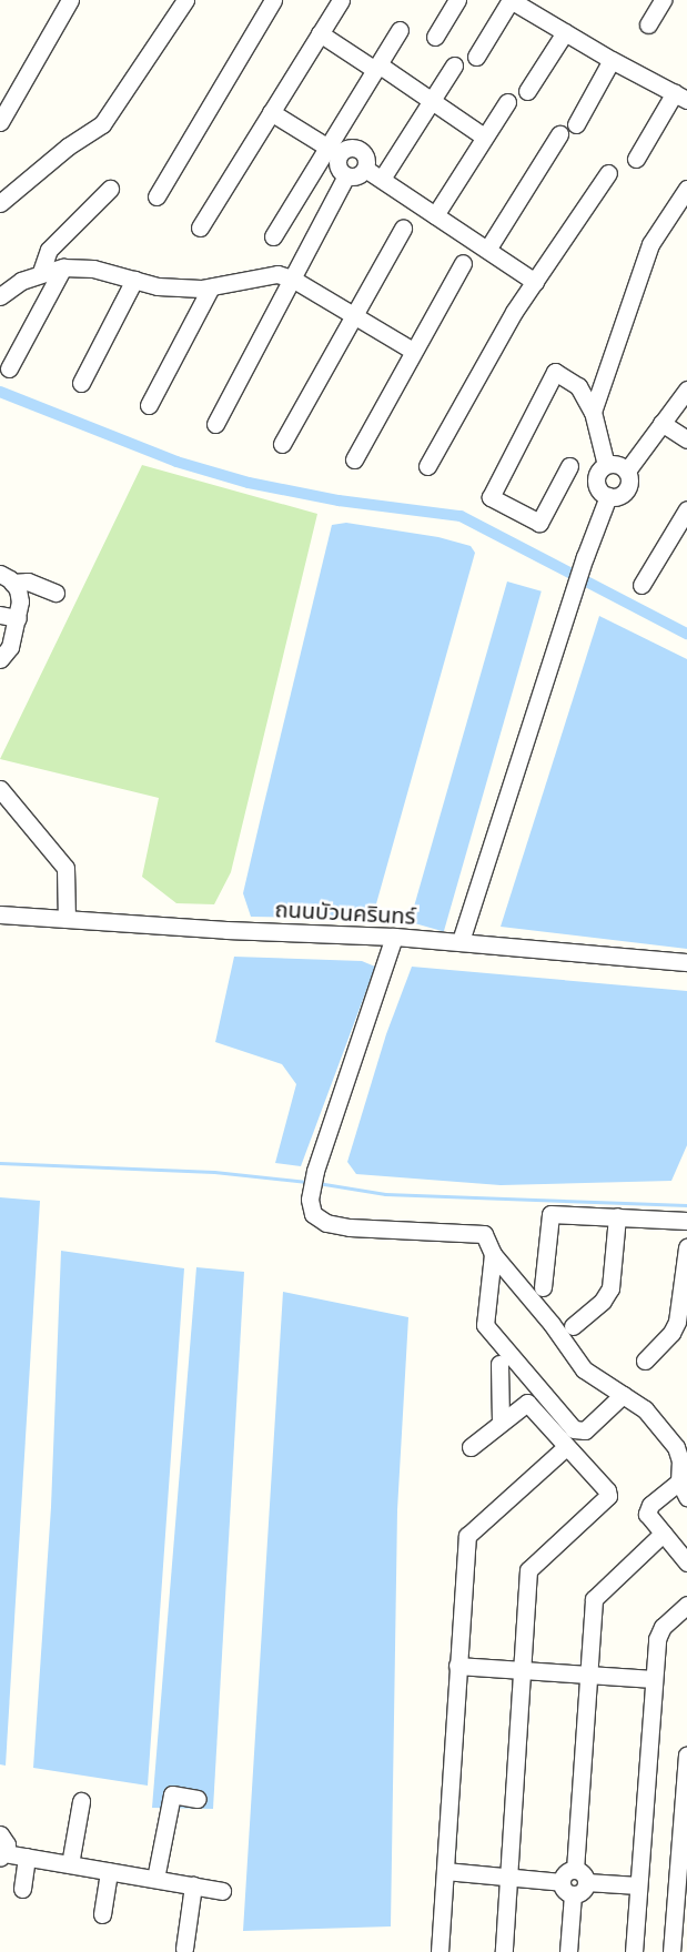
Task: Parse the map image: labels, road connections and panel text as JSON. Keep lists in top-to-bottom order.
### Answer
{
  "streets": {
    "street": ["ถนนบัวนครินทร์"]
  }
}
